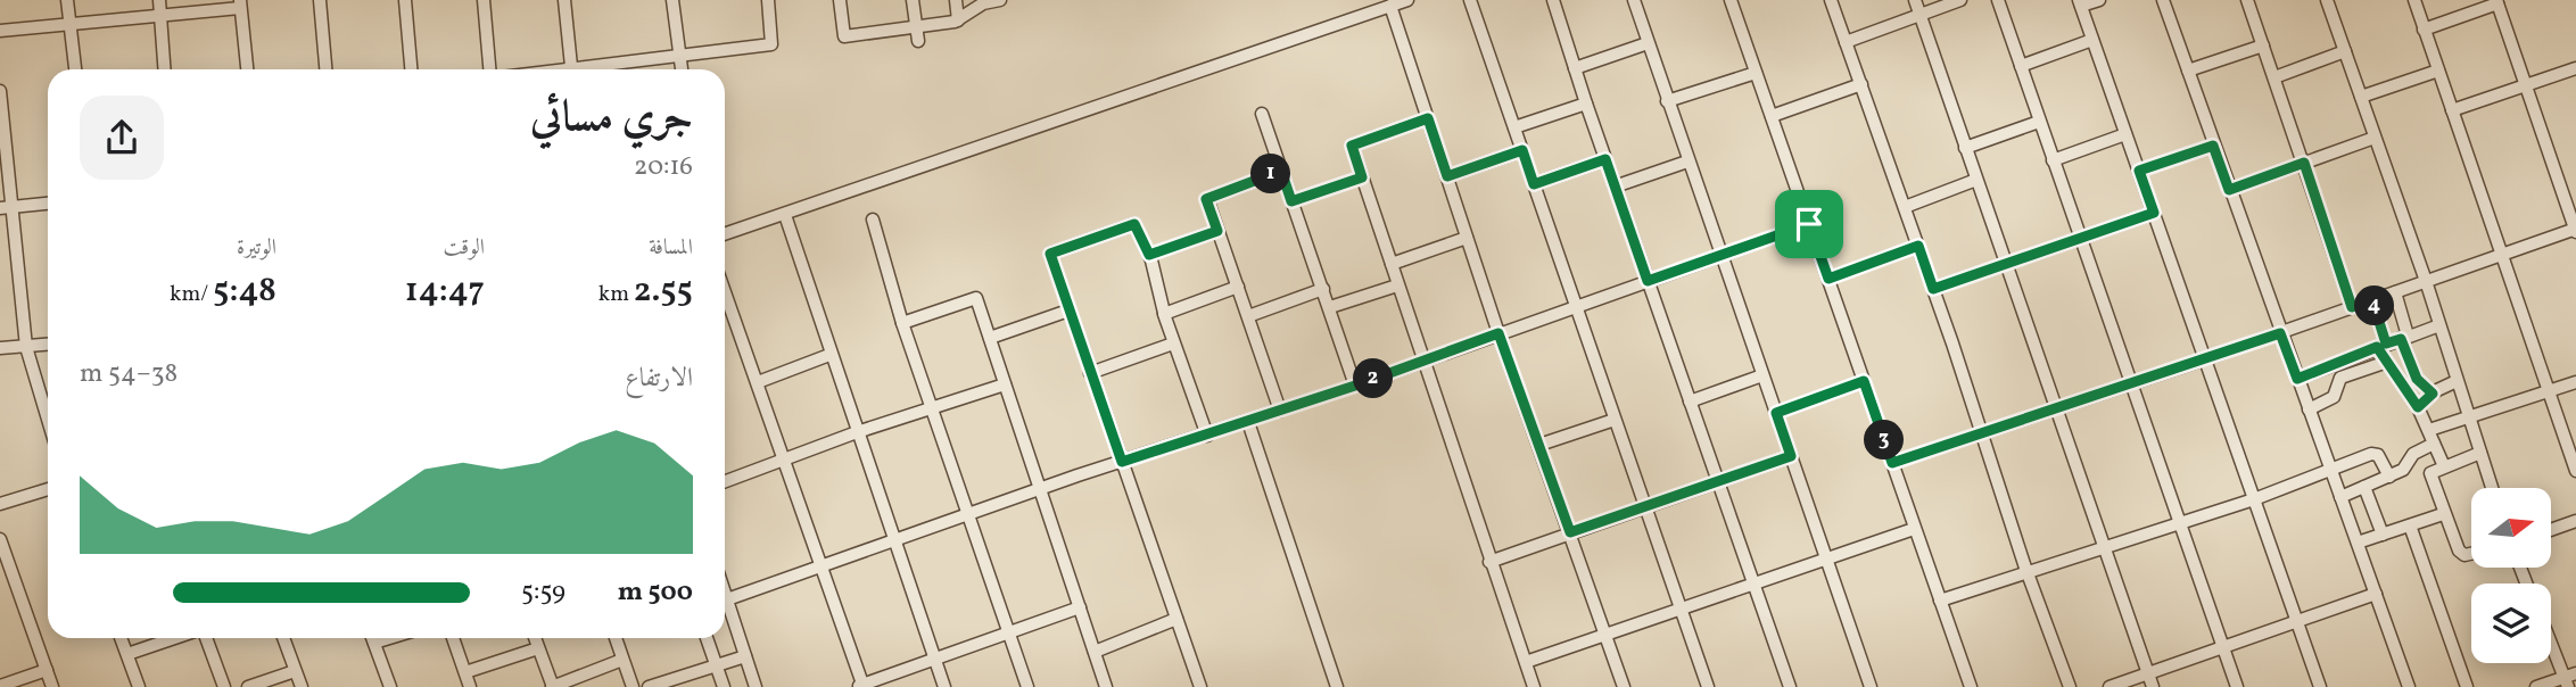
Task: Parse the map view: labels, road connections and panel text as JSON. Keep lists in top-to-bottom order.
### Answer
{
  "north": "right",
  "page": {
    "heading": ["جري مسائي", "20:16"],
    "pins": [
      "1",
      "4",
      "2",
      "3"
    ],
    "stats": [
      ["المسافة", "2.55 km"],
      ["الوقت", "14:47"],
      ["الوتيرة", "5:48 /km"]
    ],
    "chart": ["الارتفاع", "38–54 m"],
    "list": [
      {
        "name": "500 m",
        "note": "5:59"
      }
    ]
  }
}
